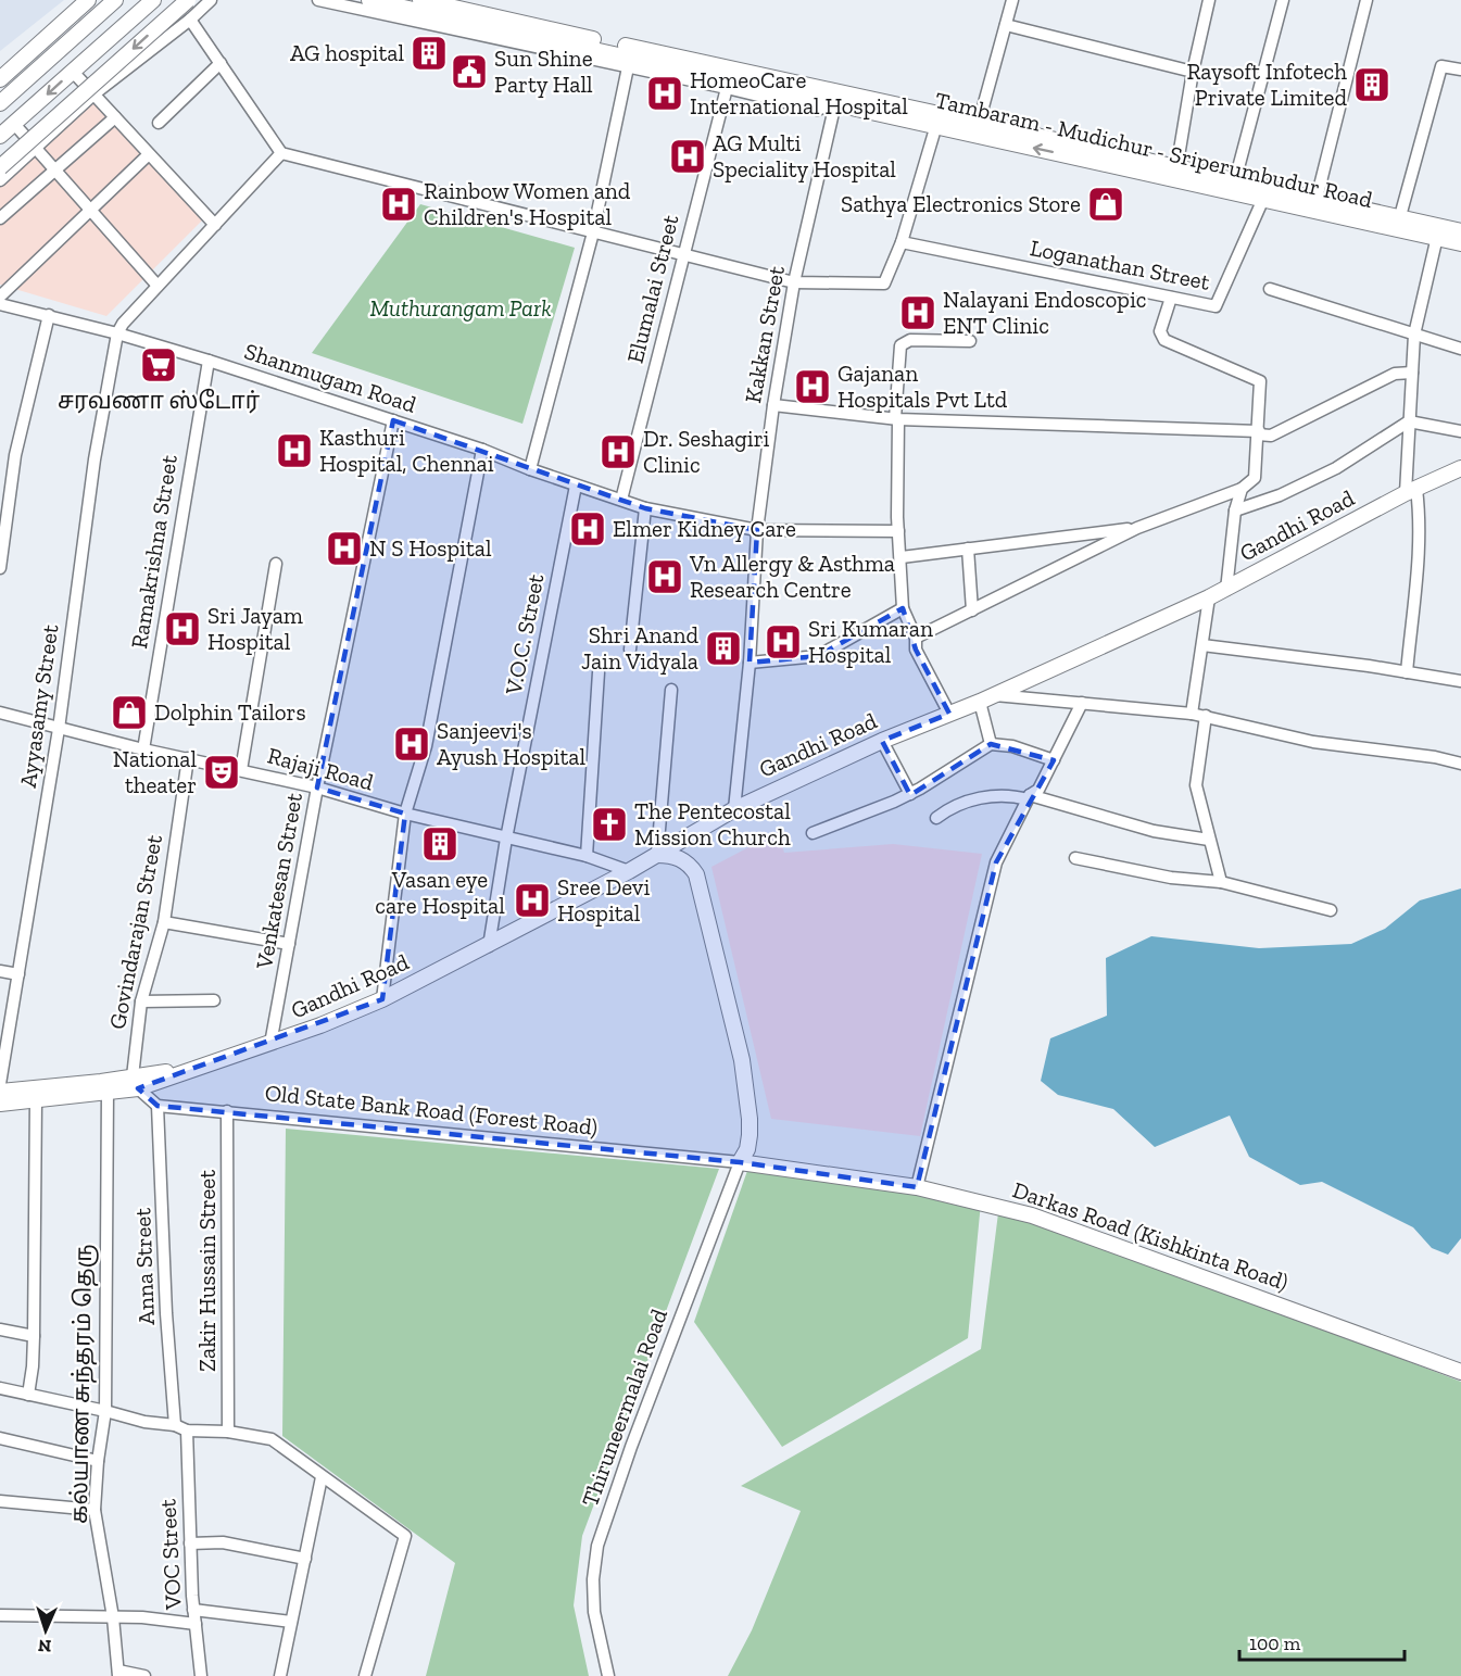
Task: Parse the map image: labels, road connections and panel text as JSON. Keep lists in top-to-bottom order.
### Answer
{
  "streets": {
    "main road": ["Tambaram - Mudichur - Sriperumbudur Road", "Gandhi Road", "Darkas Road (Kishkinta Road)"],
    "street": [
      "Loganathan Street",
      "Elumalai Street",
      "Kakkan Street",
      "Shanmugam Road",
      "Ramakrishna Street",
      "V.O.C. Street",
      "Ayyasamy Street",
      "Rajaji Road",
      "Venkatesan Street",
      "Govindarajan Street",
      "Old State Bank Road (Forest Road)",
      "Anna Street",
      "Zakir Hussain Street",
      "கல்யாண சுந்தரம் தெரு",
      "Thiruneermalai Road",
      "VOC Street"
    ]
  },
  "crossings": [
    ["Tambaram - Mudichur - Sriperumbudur Road", "Loganathan Street"],
    ["Tambaram - Mudichur - Sriperumbudur Road", "Kakkan Street"],
    ["Elumalai Street", "Shanmugam Road"],
    ["Kakkan Street", "Shanmugam Road"],
    ["Kakkan Street", "Gandhi Road"],
    ["Shanmugam Road", "Ramakrishna Street"],
    ["Shanmugam Road", "V.O.C. Street"],
    ["Shanmugam Road", "Ayyasamy Street"],
    ["Shanmugam Road", "Venkatesan Street"],
    ["Gandhi Road", "V.O.C. Street"],
    ["Gandhi Road", "Rajaji Road"],
    ["Gandhi Road", "Venkatesan Street"],
    ["Gandhi Road", "Govindarajan Street"],
    ["Gandhi Road", "கல்யாண சுந்தரம் தெரு"],
    ["Ramakrishna Street", "Rajaji Road"],
    ["V.O.C. Street", "Rajaji Road"],
    ["Ayyasamy Street", "Rajaji Road"],
    ["Rajaji Road", "Venkatesan Street"],
    ["Rajaji Road", "Govindarajan Street"],
    ["Old State Bank Road (Forest Road)", "Darkas Road (Kishkinta Road)"],
    ["Old State Bank Road (Forest Road)", "Anna Street"],
    ["Old State Bank Road (Forest Road)", "Zakir Hussain Street"],
    ["Old State Bank Road (Forest Road)", "Thiruneermalai Road"],
    ["Darkas Road (Kishkinta Road)", "Thiruneermalai Road"],
    ["Anna Street", "VOC Street"]
  ],
  "parks": ["Muthurangam Park"],
  "places": {
    "building": [
      "AG hospital",
      "Raysoft Infotech Private Limited",
      "Shri Anand Jain Vidyala",
      "Vasan eye care Hospital"
    ],
    "public building": ["Sun Shine Party Hall"],
    "hospital": [
      "HomeoCare International Hospital",
      "AG Multi Speciality Hospital",
      "Rainbow Women and Children's Hospital",
      "Nalayani Endoscopic ENT Clinic",
      "Gajanan Hospitals Pvt Ltd",
      "Kasthuri Hospital, Chennai",
      "Dr. Seshagiri Clinic",
      "Elmer Kidney Care",
      "N S Hospital",
      "Vn Allergy & Asthma Research Centre",
      "Sri Jayam Hospital",
      "Sri Kumaran Hospital",
      "Sanjeevi's Ayush Hospital",
      "Sree Devi Hospital"
    ],
    "shop": ["Sathya Electronics Store", "Dolphin Tailors"],
    "supermarket": ["சரவணா ஸ்டோர்"],
    "theatre": ["National theater"],
    "church": ["The Pentecostal Mission Church"]
  },
  "scale_bar": "100 m",
  "north": "bottom"
}
